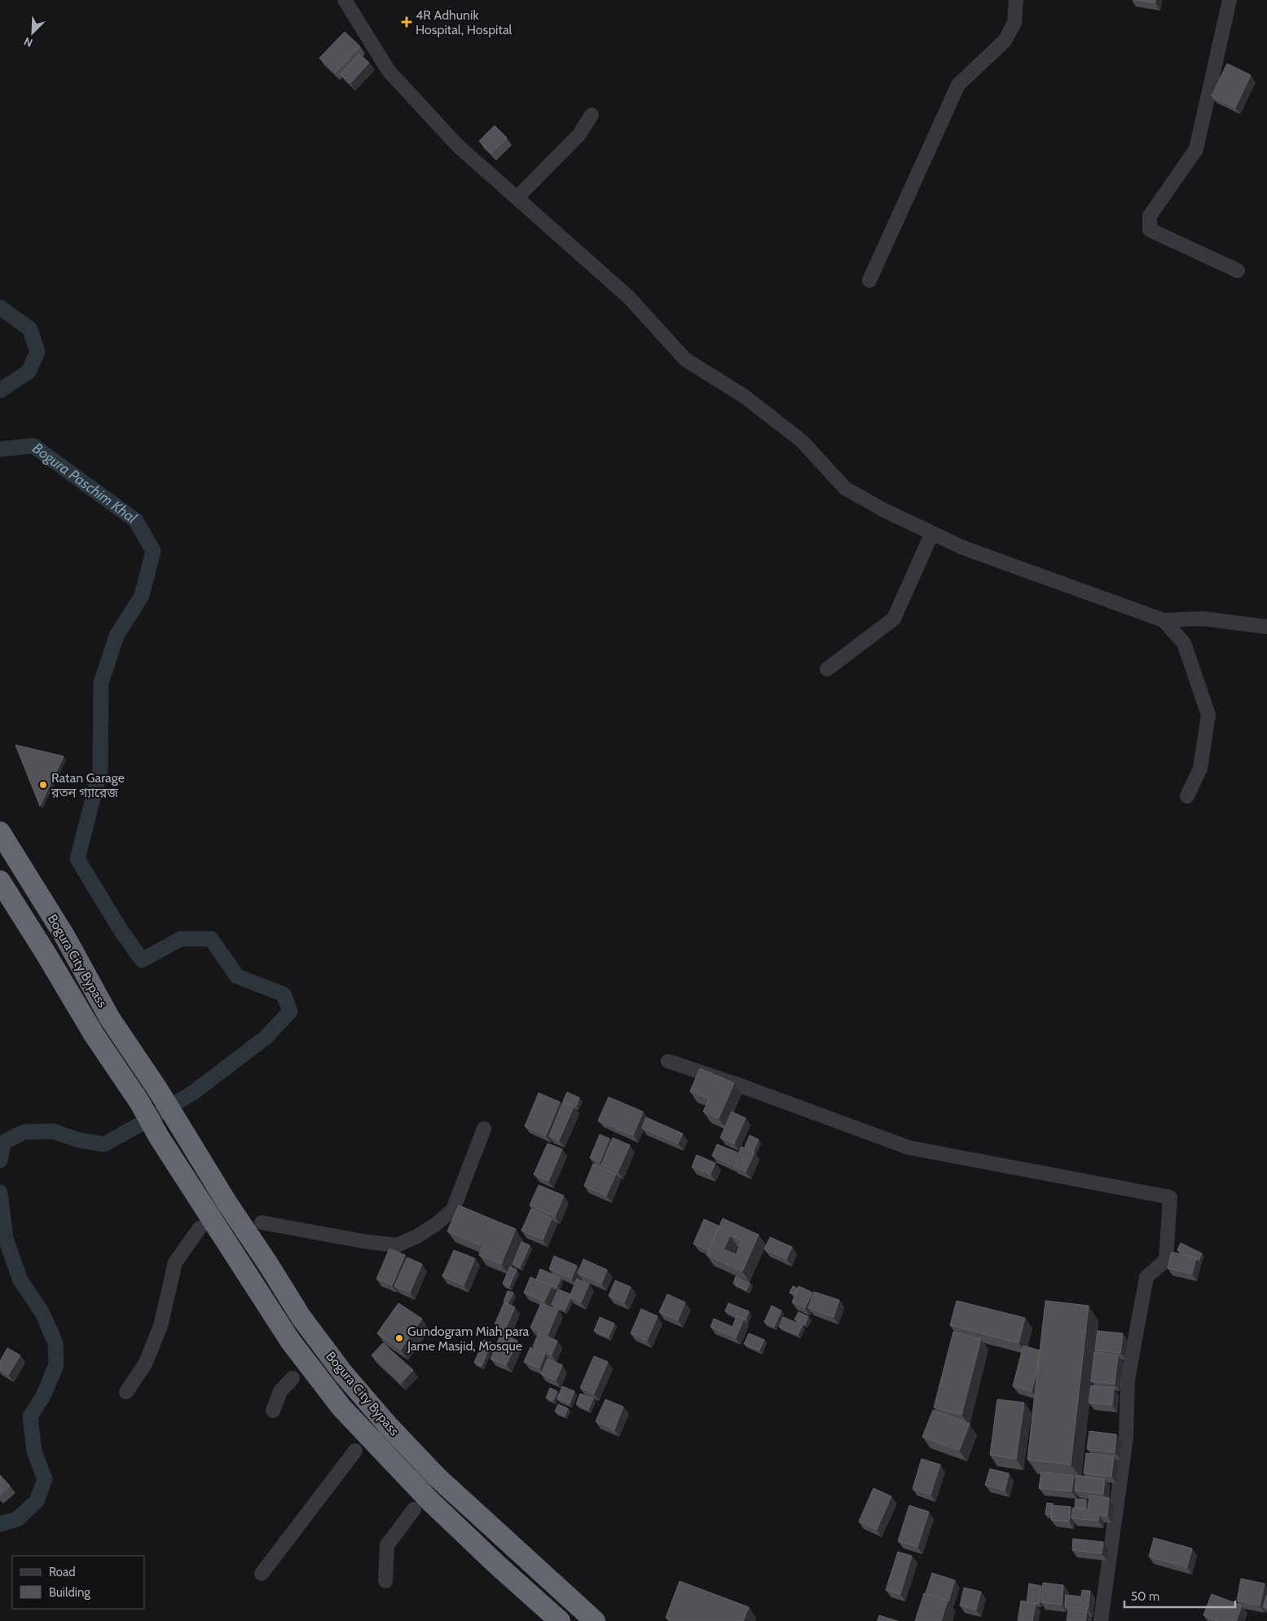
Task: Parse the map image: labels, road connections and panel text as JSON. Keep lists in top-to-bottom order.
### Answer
{
  "streets": {
    "highway": ["Bogura City Bypass"]
  },
  "water": ["Bogura Paschim Khal"],
  "places": {
    "health": ["4R Adhunik Hospital, Hospital"],
    "other": ["Ratan Garage রতন গ্যারেজ", "Gundogram Miah para Jame Masjid, Mosque"]
  },
  "legend": ["Road", "Building"],
  "scale_bar": "50 m",
  "north": "bottom left"
}
